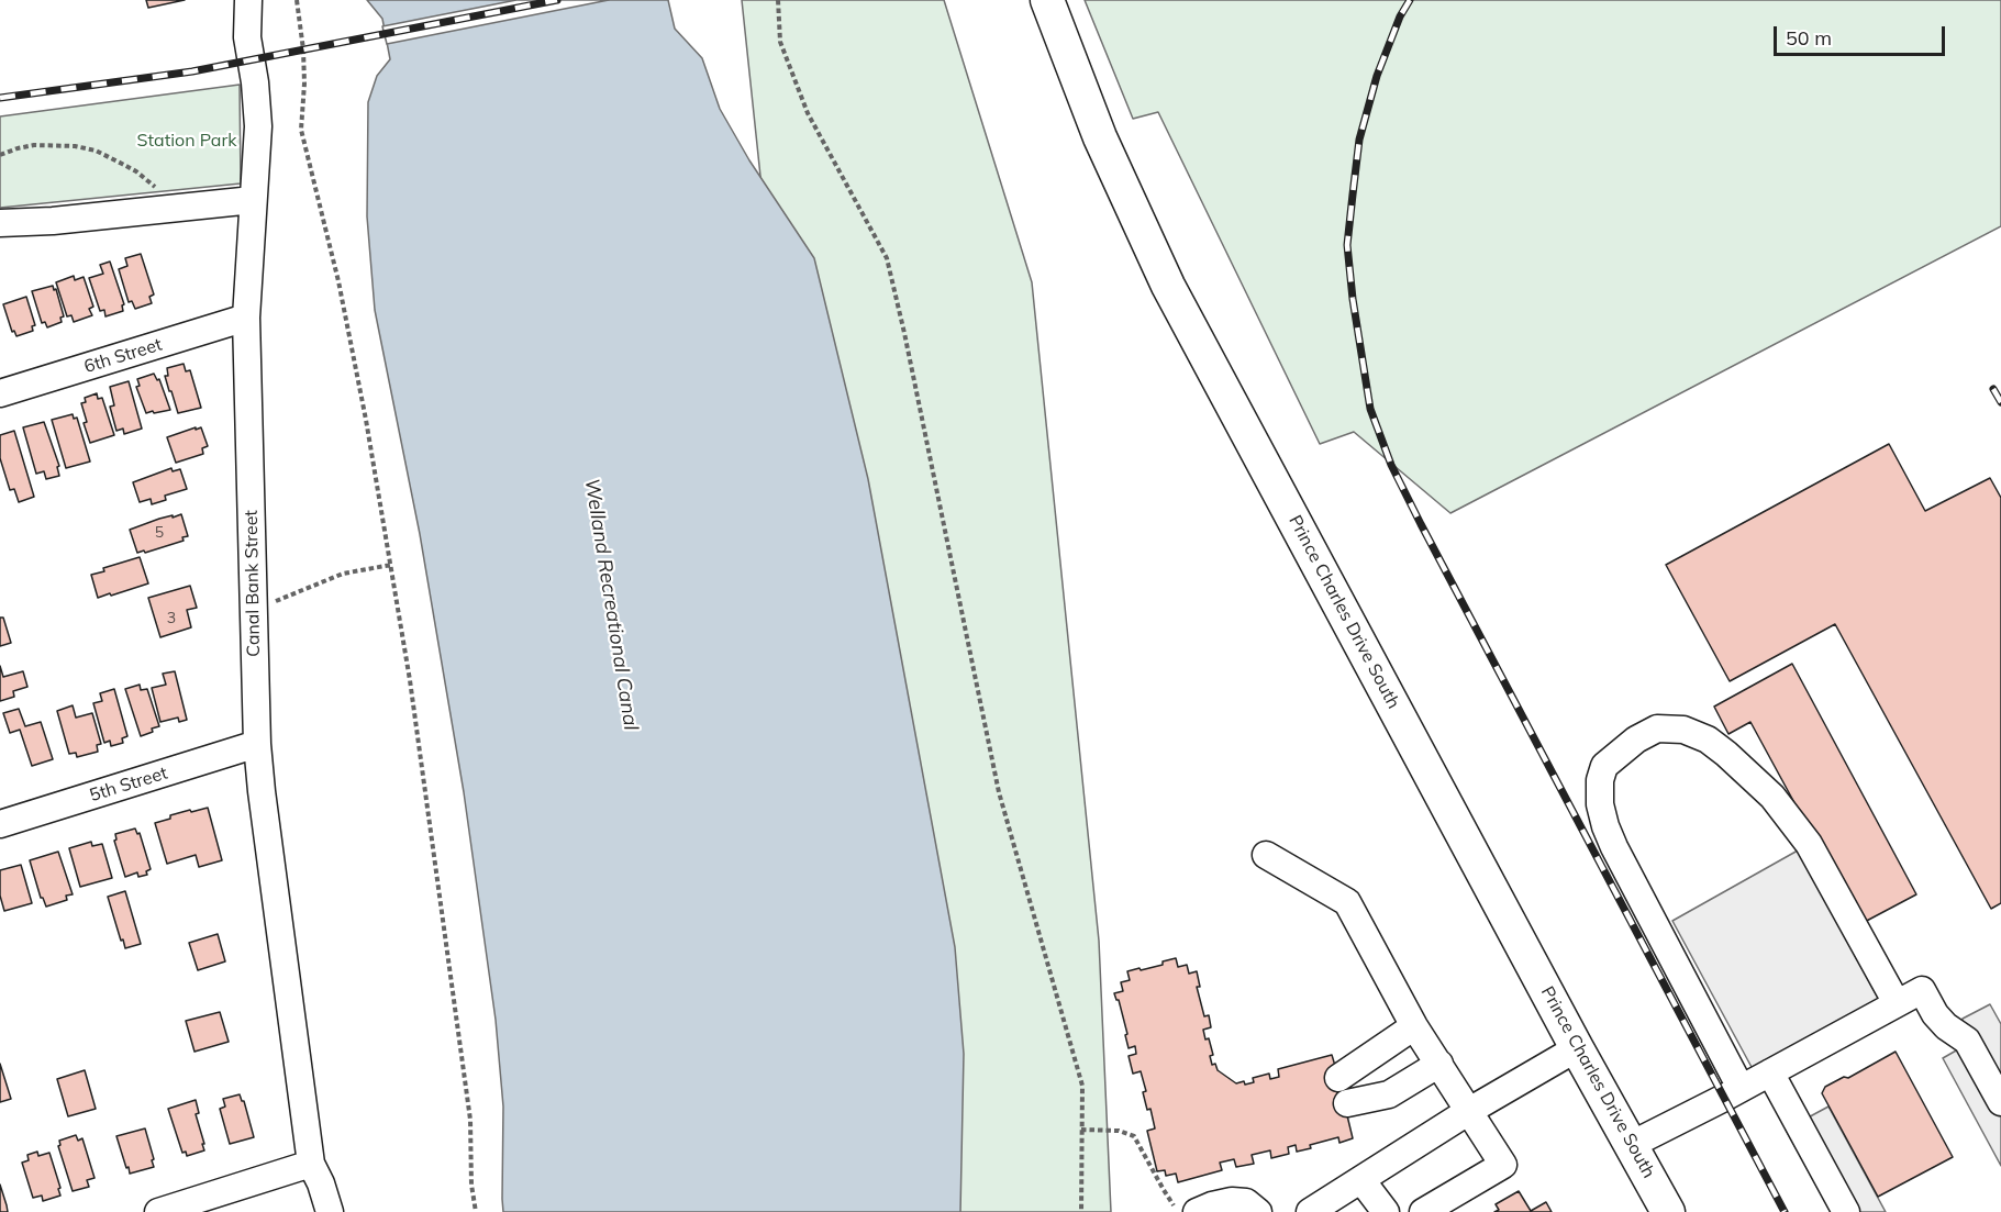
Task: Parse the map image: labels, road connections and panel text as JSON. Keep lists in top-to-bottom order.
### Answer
{
  "streets": {
    "main road": ["Prince Charles Drive South"],
    "street": ["6th Street", "Canal Bank Street", "5th Street"]
  },
  "crossings": [
    ["6th Street", "Canal Bank Street"],
    ["Canal Bank Street", "5th Street"]
  ],
  "water": ["Welland Recreational Canal"],
  "parks": ["Station Park"],
  "house_numbers": ["5", "3"],
  "scale_bar": "50 m"
}
